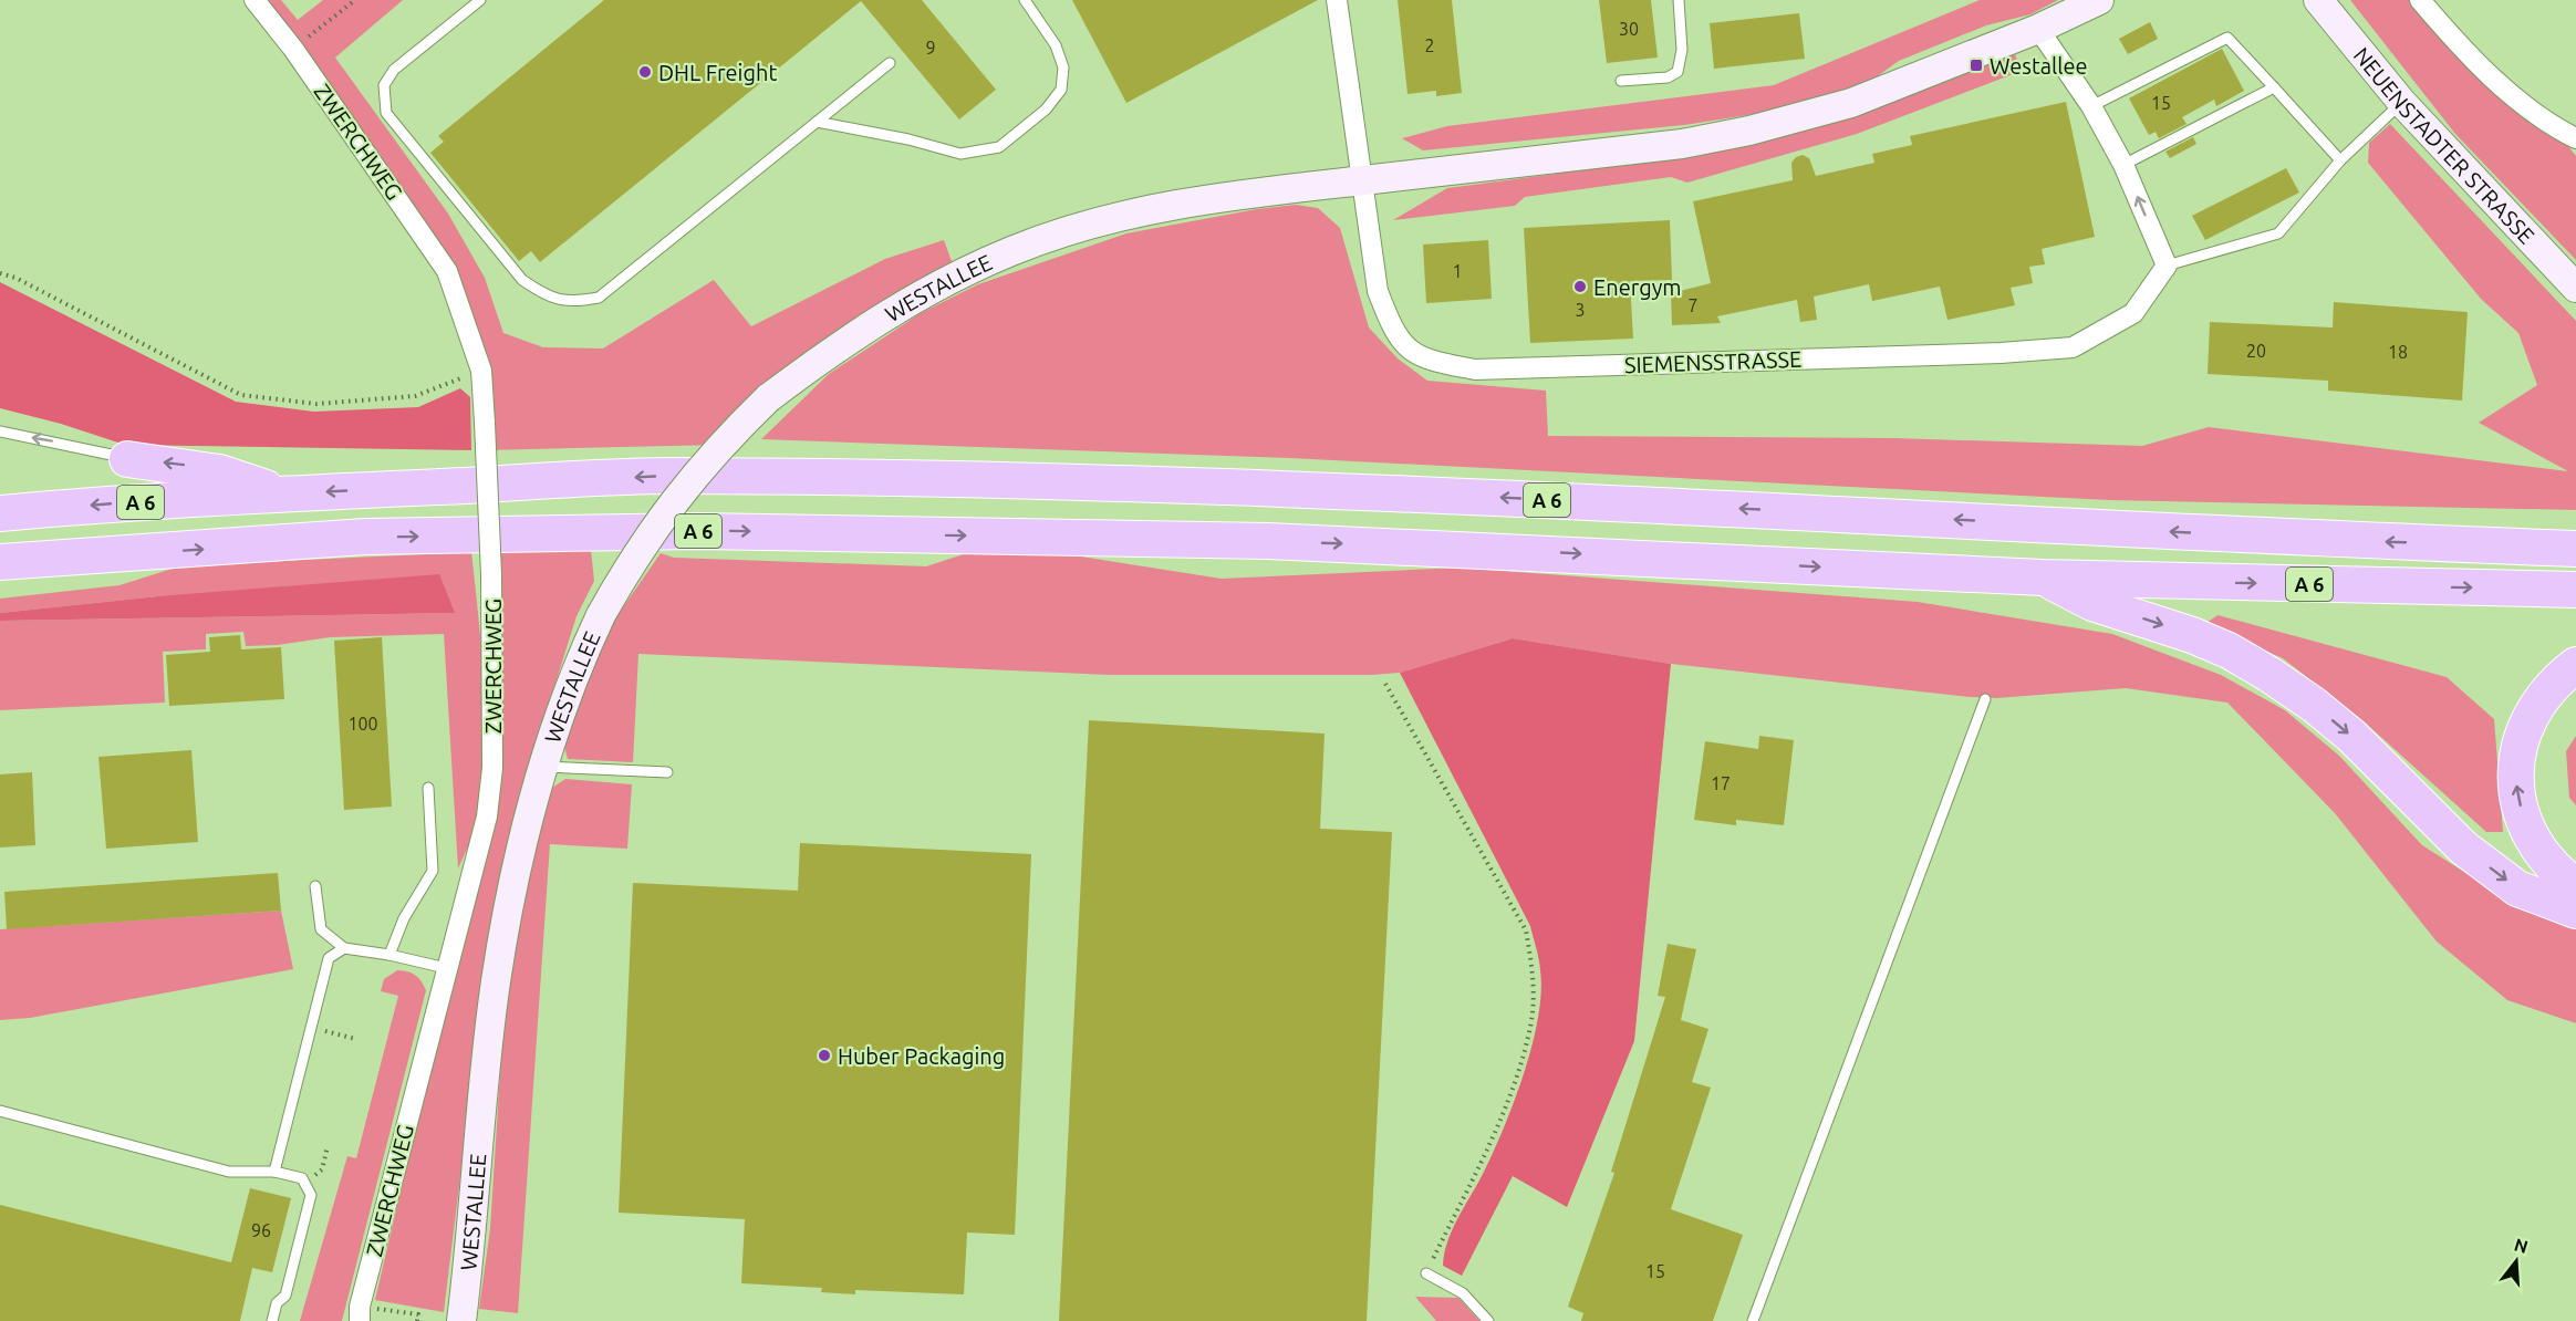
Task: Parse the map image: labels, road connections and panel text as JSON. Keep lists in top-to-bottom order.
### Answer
{
  "streets": {
    "highway": ["A 6"],
    "main road": ["NEUENSTADTER STRASSE", "WESTALLEE"],
    "street": ["ZWERCHWEG", "SIEMENSSTRASSE"]
  },
  "crossings": [
    ["WESTALLEE", "SIEMENSSTRASSE"]
  ],
  "places": {
    "transit": ["Westallee"],
    "other": ["DHL Freight", "Energym", "Huber Packaging"]
  },
  "house_numbers": [
    "30",
    "2",
    "9",
    "15",
    "1",
    "7",
    "3",
    "20",
    "18",
    "100",
    "17",
    "96",
    "15"
  ],
  "north": "top"
}
